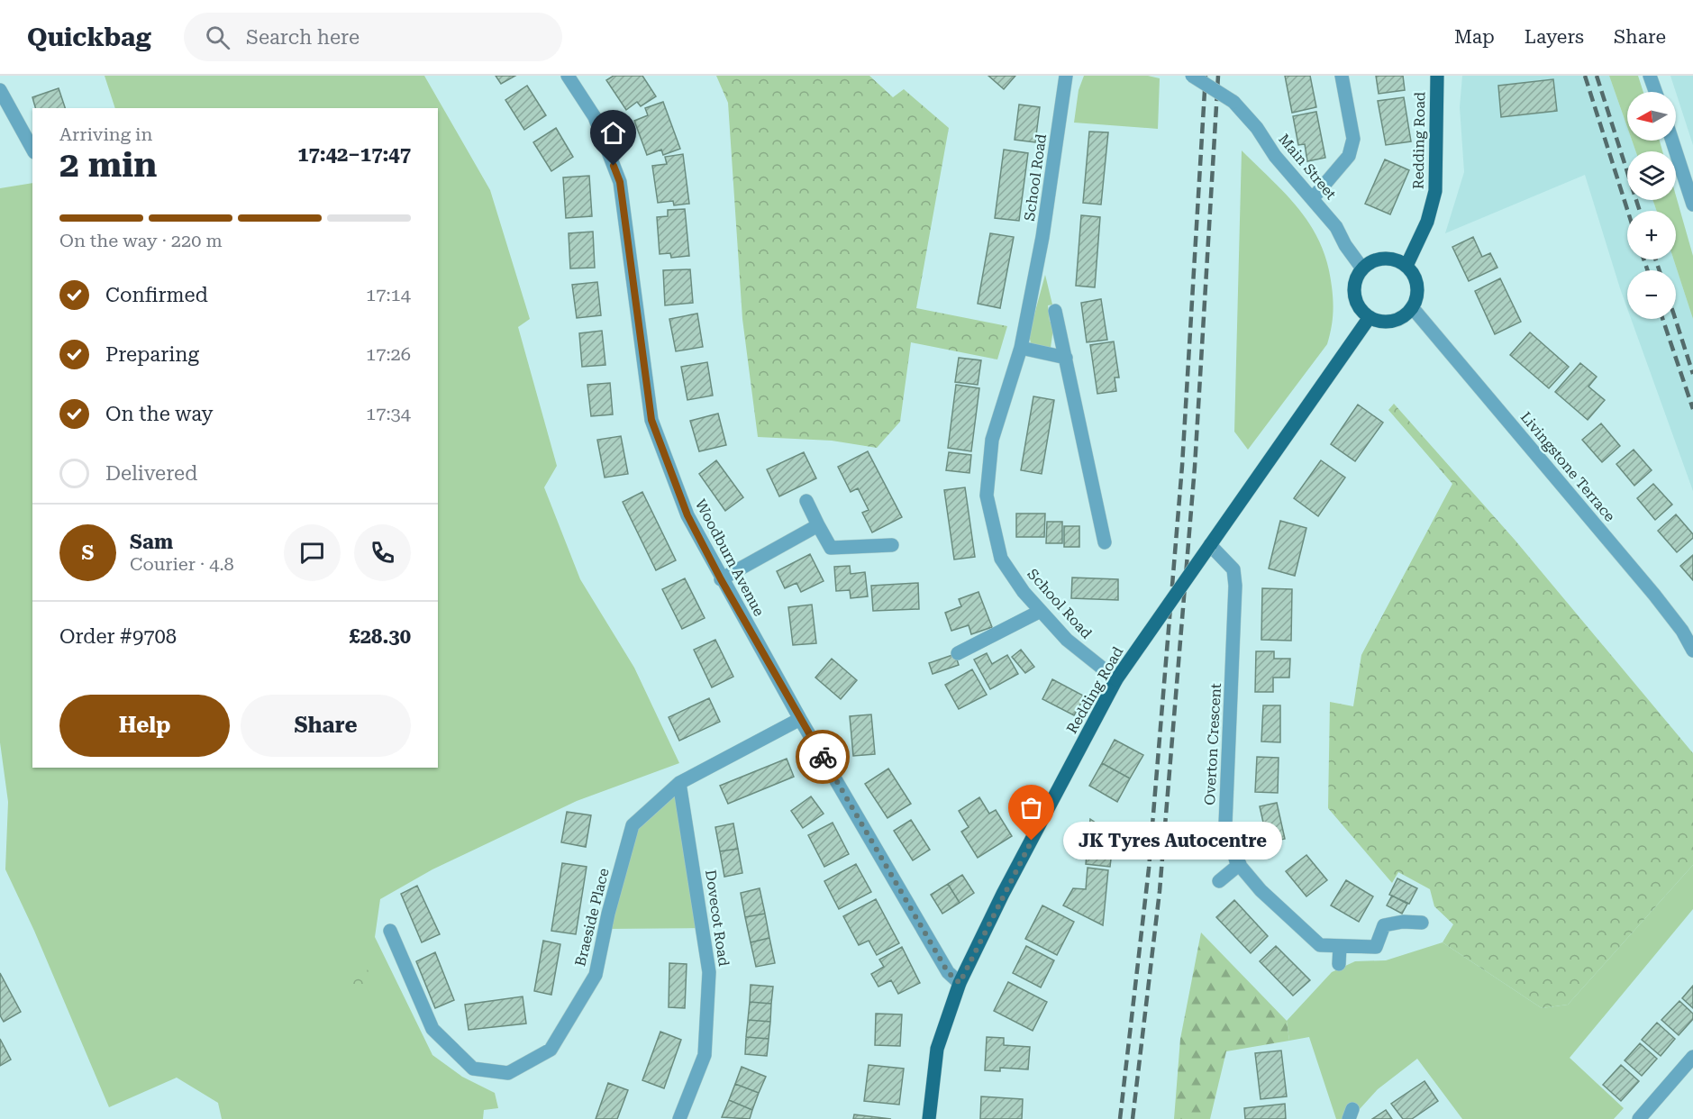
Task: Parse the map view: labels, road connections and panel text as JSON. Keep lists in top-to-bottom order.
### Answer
{
  "streets": {
    "main road": ["Redding Road"],
    "street": [
      "Main Street",
      "School Road",
      "Livingstone Terrace",
      "Woodburn Avenue",
      "Overton Crescent",
      "Braeside Place",
      "Dovecot Road"
    ]
  },
  "crossings": [
    ["Redding Road", "Main Street"],
    ["Redding Road", "School Road"],
    ["Redding Road", "Livingstone Terrace"],
    ["Redding Road", "Woodburn Avenue"],
    ["Redding Road", "Overton Crescent"],
    ["Main Street", "Livingstone Terrace"],
    ["Woodburn Avenue", "Braeside Place"],
    ["Braeside Place", "Dovecot Road"]
  ],
  "places": ["JK Tyres Autocentre"],
  "north": "left",
  "page": {
    "header": "Quickbag",
    "search": "Search here",
    "nav": ["Map", "Layers", "Share"],
    "map_buttons": ["+", "−"],
    "heading": ["2 min", "Arriving in", "17:42–17:47"],
    "panel": [
      "Sam",
      "Courier · 4.8",
      "Order #9708",
      "£28.30"
    ],
    "bar": "On the way · 220 m",
    "list": [
      ["Confirmed", "17:14"],
      ["Preparing", "17:26"],
      ["On the way", "17:34"],
      "Delivered"
    ],
    "round": "S",
    "buttons": ["Help", "Share"],
    "bubble": "JK Tyres Autocentre"
  }
}
